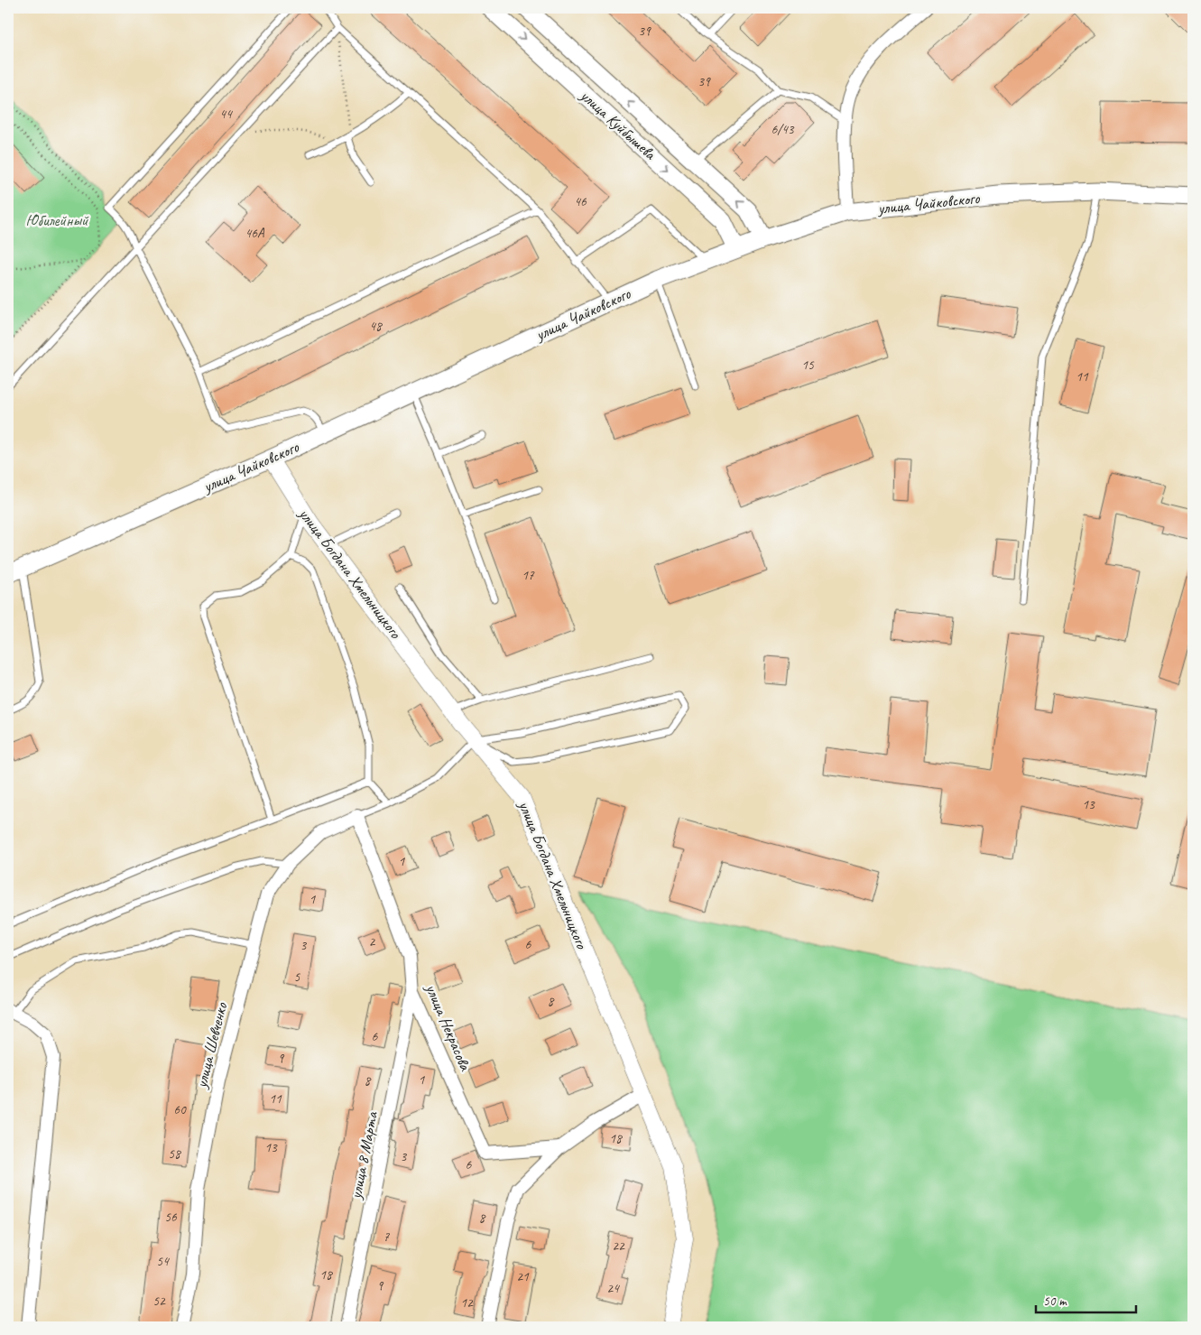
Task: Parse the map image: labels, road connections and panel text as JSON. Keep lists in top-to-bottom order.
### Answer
{
  "streets": {
    "main road": ["улица Куйбышева", "улица Чайковского"],
    "street": [
      "улица Богдана Хмельницкого",
      "улица Некрасова",
      "улица Шевченко",
      "улица 8 Марта"
    ]
  },
  "crossings": [
    ["улица Куйбышева", "улица Чайковского"],
    ["улица Чайковского", "улица Богдана Хмельницкого"],
    ["улица Некрасова", "улица Шевченко"],
    ["улица Некрасова", "улица 8 Марта"]
  ],
  "parks": ["Юбилейный"],
  "house_numbers": [
    "39",
    "39",
    "44",
    "6/43",
    "46",
    "46А",
    "48",
    "15",
    "11",
    "17",
    "13",
    "1",
    "1",
    "2",
    "6",
    "3",
    "5",
    "8",
    "6",
    "9",
    "1",
    "8",
    "11",
    "60",
    "18",
    "13",
    "58",
    "3",
    "6",
    "56",
    "8",
    "7",
    "22",
    "54",
    "18",
    "21",
    "9",
    "24",
    "52",
    "12"
  ],
  "scale_bar": "50 m"
}
